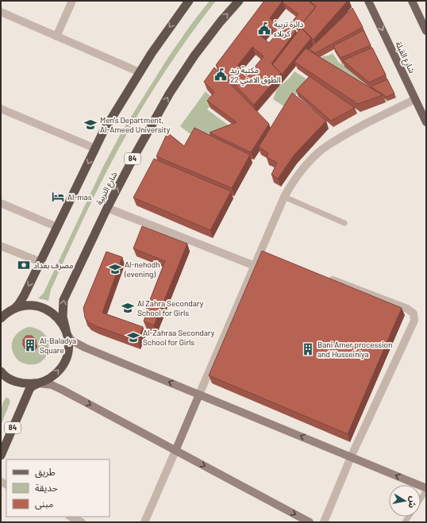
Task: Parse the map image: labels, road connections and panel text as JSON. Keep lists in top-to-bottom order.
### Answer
{
  "streets": {
    "highway": ["84", "شارع التربية"],
    "main road": ["شارع القبلة"]
  },
  "crossings": [
    ["84", "شارع التربية"]
  ],
  "places": {
    "public building": ["دائرة تربية كربلاء", "مكتبة زيد الطوق الامني 22"],
    "school or university": [
      "Men's Department, Al-Ameed University",
      "Al-nehodh (evening)",
      "Al Zahra Secondary School for Girls",
      "Al-Zahraa Secondary School for Girls"
    ],
    "hotel": ["Al-mas"],
    "bank": ["مصرف بغداد"],
    "building": ["Al-Baladya Square", "Bani Amer procession and Husseiniya"]
  },
  "legend": ["طريق", "حديقة", "مبنى"],
  "north": "right"
}
